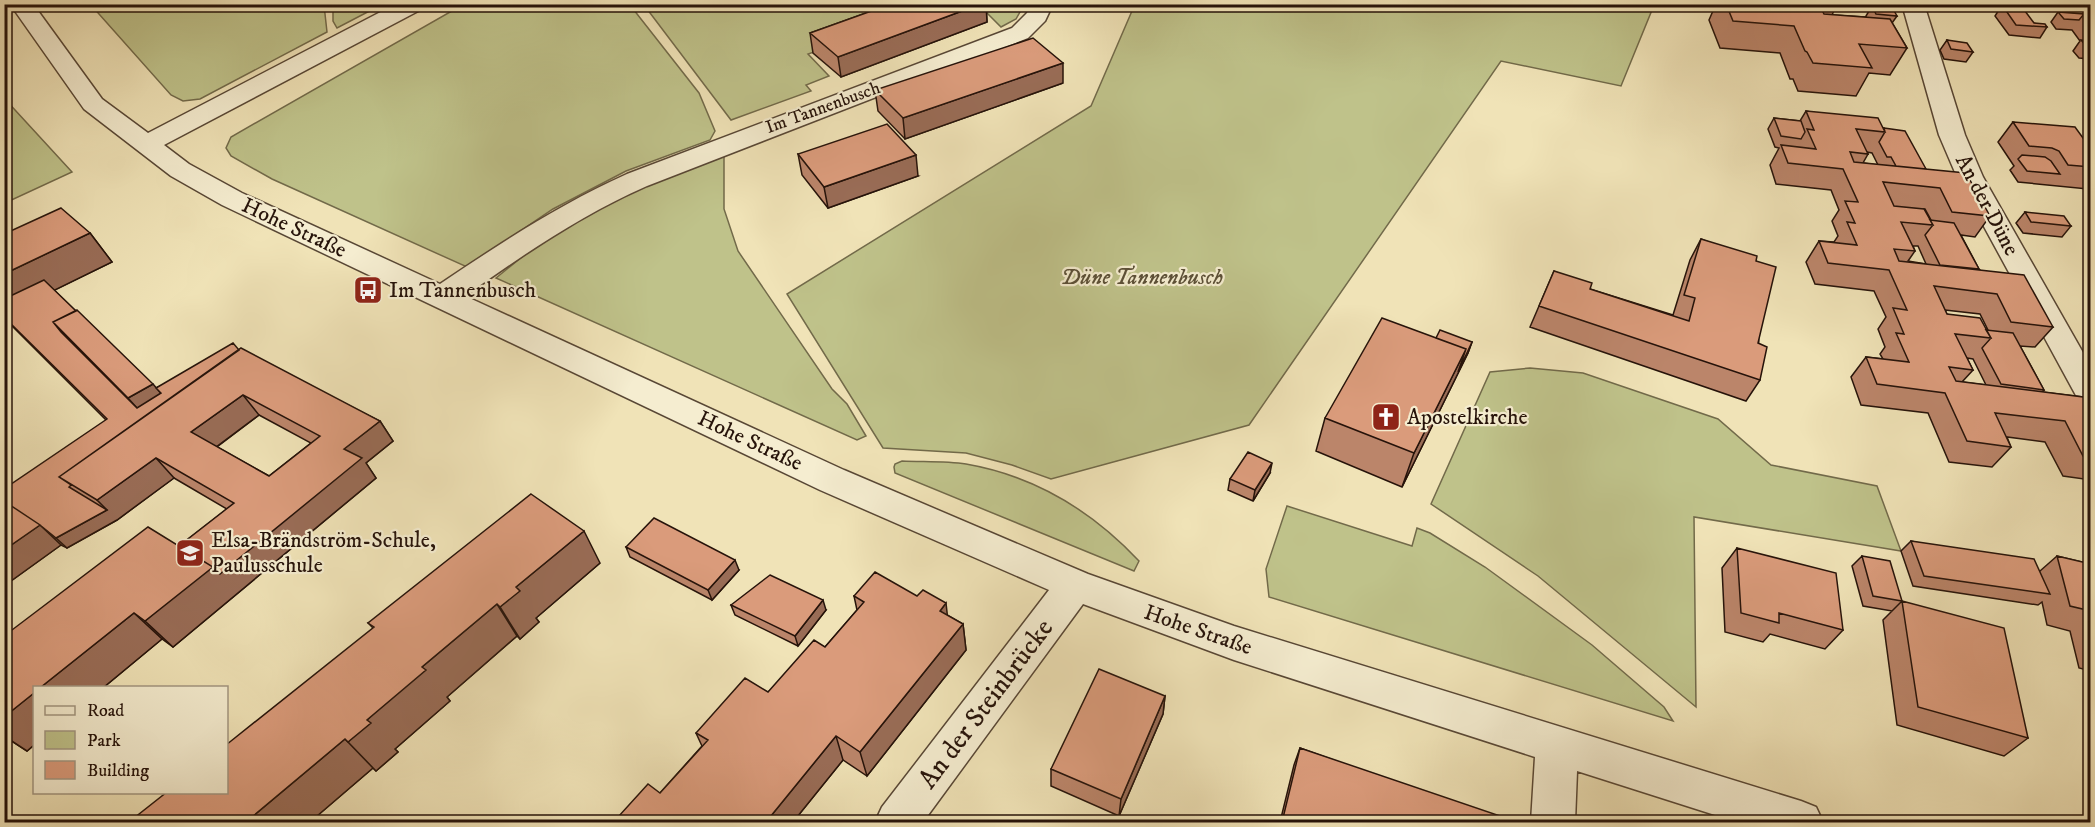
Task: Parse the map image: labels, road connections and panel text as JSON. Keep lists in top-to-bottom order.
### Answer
{
  "streets": {
    "street": [
      "Im Tannenbusch",
      "An der Düne",
      "Hohe Straße",
      "An der Steinbrücke"
    ]
  },
  "crossings": [
    ["Im Tannenbusch", "Hohe Straße"],
    ["Hohe Straße", "An der Steinbrücke"]
  ],
  "parks": ["Düne Tannenbusch"],
  "places": {
    "bus stop": ["Im Tannenbusch"],
    "church": ["Apostelkirche"],
    "school or university": ["Elsa-Brändström-Schule, Paulusschule"]
  },
  "legend": ["Road", "Park", "Building"]
}
